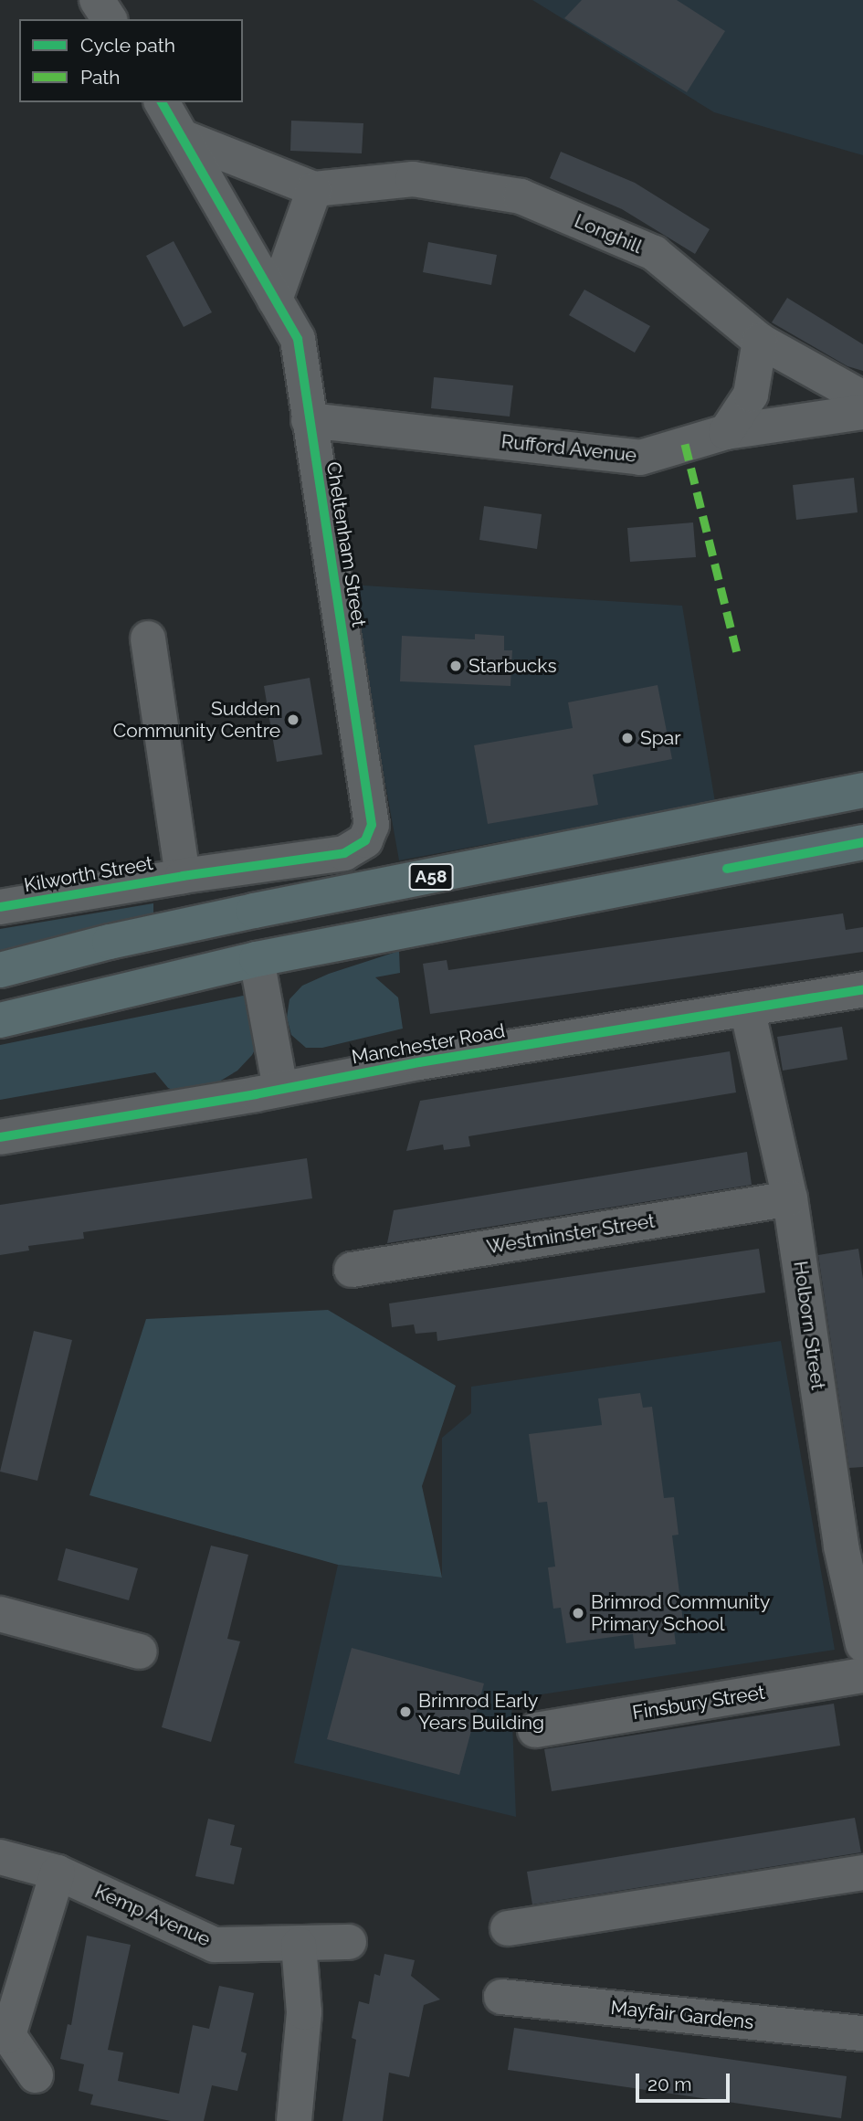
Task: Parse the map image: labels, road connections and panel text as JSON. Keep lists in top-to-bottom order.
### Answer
{
  "streets": {
    "highway": ["A58"],
    "street": [
      "Longhill",
      "Rufford Avenue",
      "Cheltenham Street",
      "Kilworth Street",
      "Manchester Road",
      "Westminster Street",
      "Holborn Street",
      "Finsbury Street",
      "Kemp Avenue",
      "Mayfair Gardens"
    ]
  },
  "crossings": [
    ["Rufford Avenue", "Cheltenham Street"],
    ["Cheltenham Street", "Kilworth Street"],
    ["Manchester Road", "Holborn Street"],
    ["Westminster Street", "Holborn Street"]
  ],
  "places": [
    "Starbucks",
    "Sudden Community Centre",
    "Spar",
    "Brimrod Community Primary School",
    "Brimrod Early Years Building"
  ],
  "legend": ["Cycle path", "Path"],
  "scale_bar": "20 m"
}
